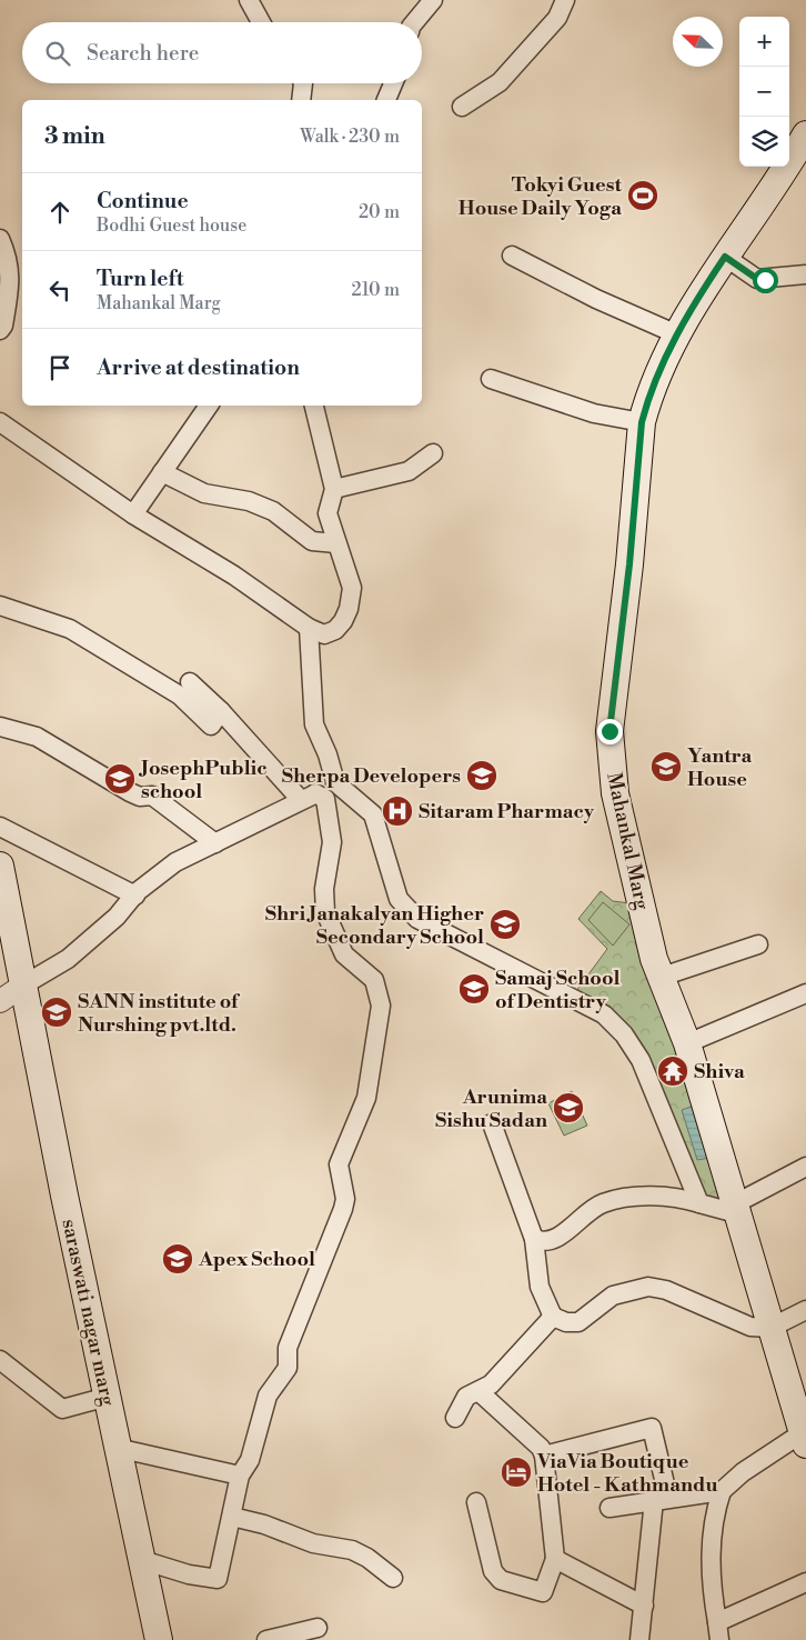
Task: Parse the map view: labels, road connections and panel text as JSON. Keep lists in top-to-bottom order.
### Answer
{
  "streets": {
    "main road": ["Mahankal Marg", "saraswati nagar marg"]
  },
  "places": {
    "sports": ["Tokyi Guest House Daily Yoga"],
    "school or university": [
      "Yantra House",
      "Sherpa Developers",
      "JosephPublic school",
      "Shri Janakalyan Higher Secondary School",
      "Samaj School of Dentistry",
      "SANN institute of Nurshing pvt.ltd.",
      "Arunima Sishu Sadan",
      "Apex School"
    ],
    "hospital": ["Sitaram Pharmacy"],
    "temple": ["Shiva"],
    "hotel": ["ViaVia Boutique Hotel - Kathmandu"]
  },
  "north": "top left",
  "page": {
    "map_buttons": ["+", "−"],
    "search": "Search here",
    "heading": ["3 min", "Walk · 230 m"],
    "list": [
      ["Continue", "Bodhi Guest house", "20 m"],
      ["Turn left", "Mahankal Marg", "210 m"],
      "Arrive at destination"
    ]
  }
}
